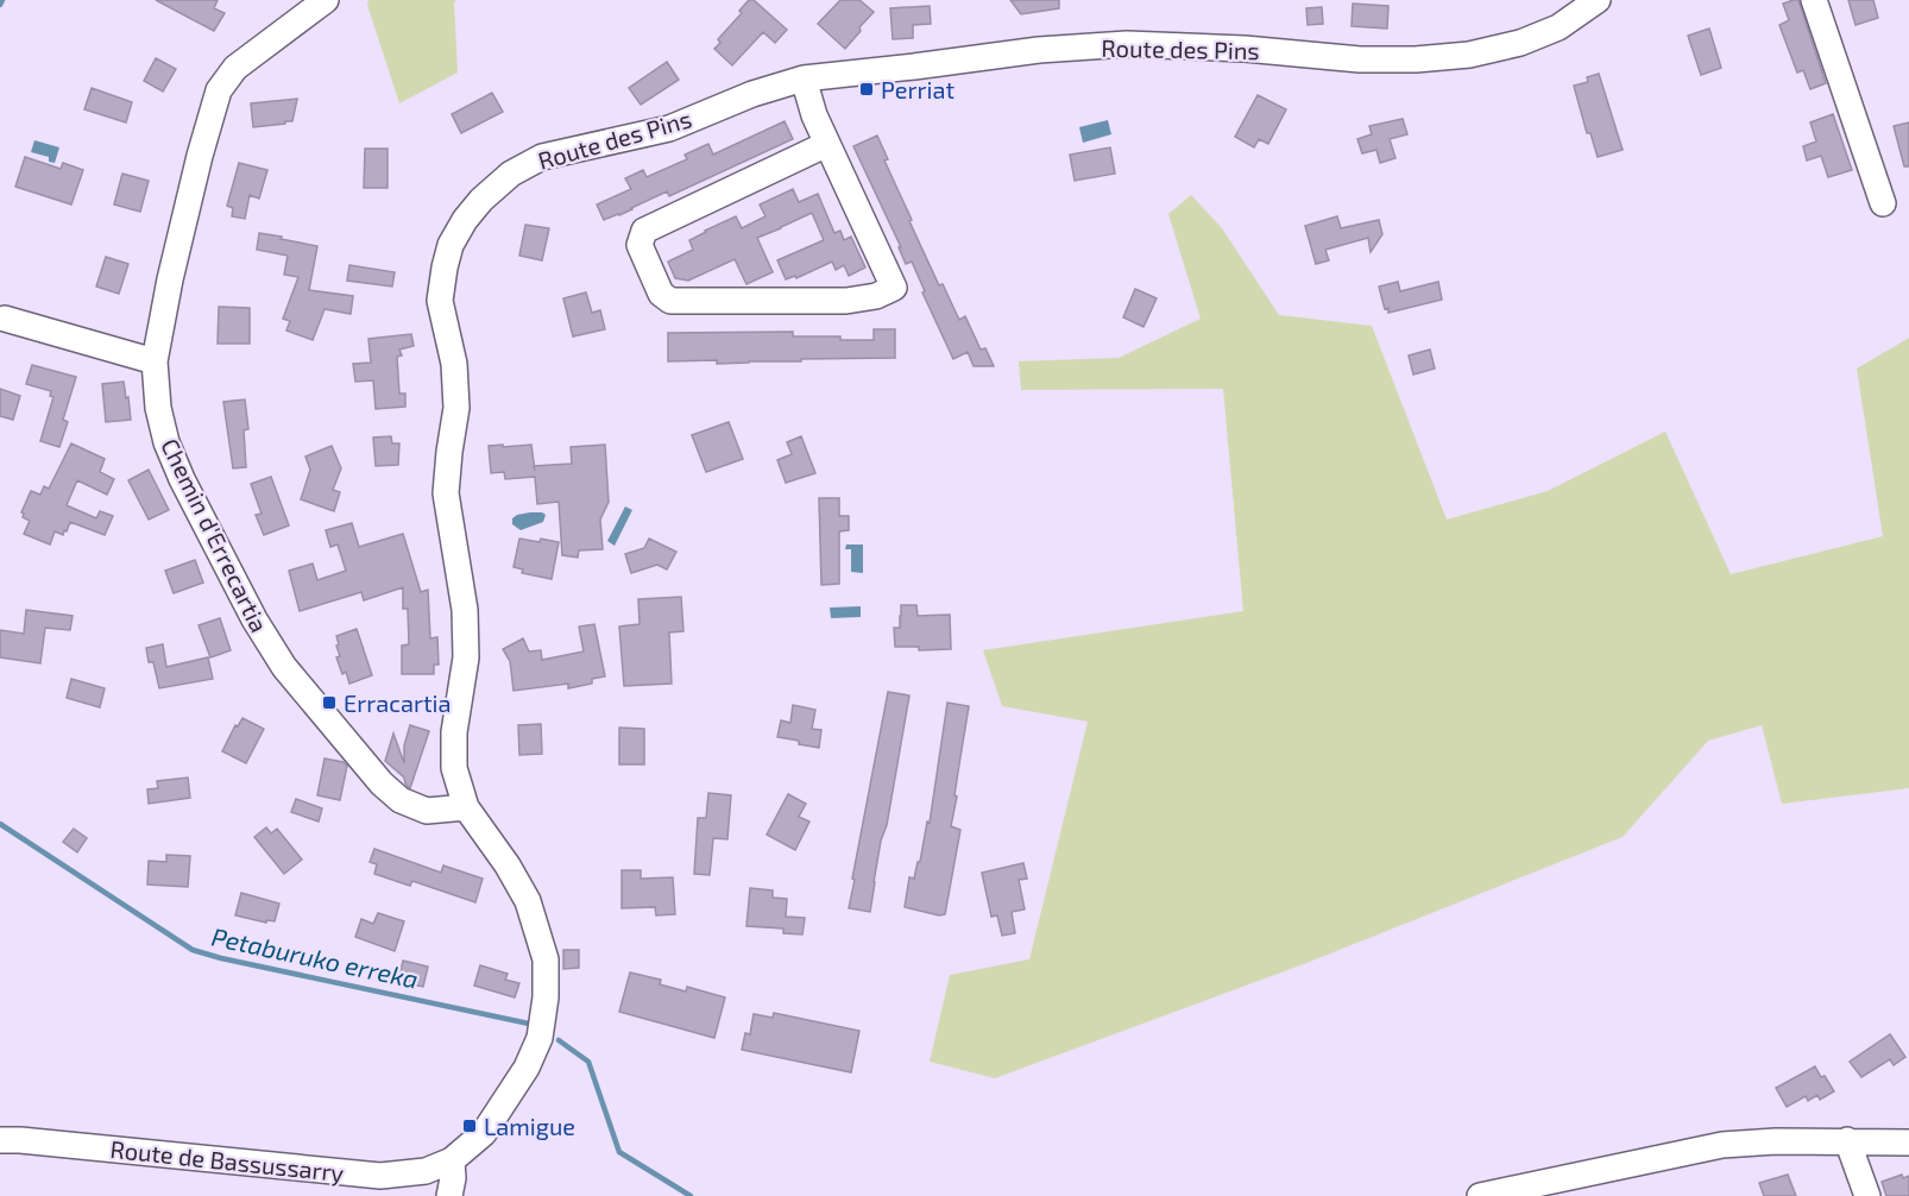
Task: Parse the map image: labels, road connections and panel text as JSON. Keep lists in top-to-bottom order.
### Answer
{
  "streets": {
    "street": ["Route des Pins", "Chemin d'Errecartia", "Route de Bassussarry"]
  },
  "crossings": [
    ["Route des Pins", "Chemin d'Errecartia"],
    ["Route des Pins", "Route de Bassussarry"]
  ],
  "water": ["Petaburuko erreka"],
  "places": {
    "transit": ["Perriat", "Erracartia", "Lamigue"]
  }
}
